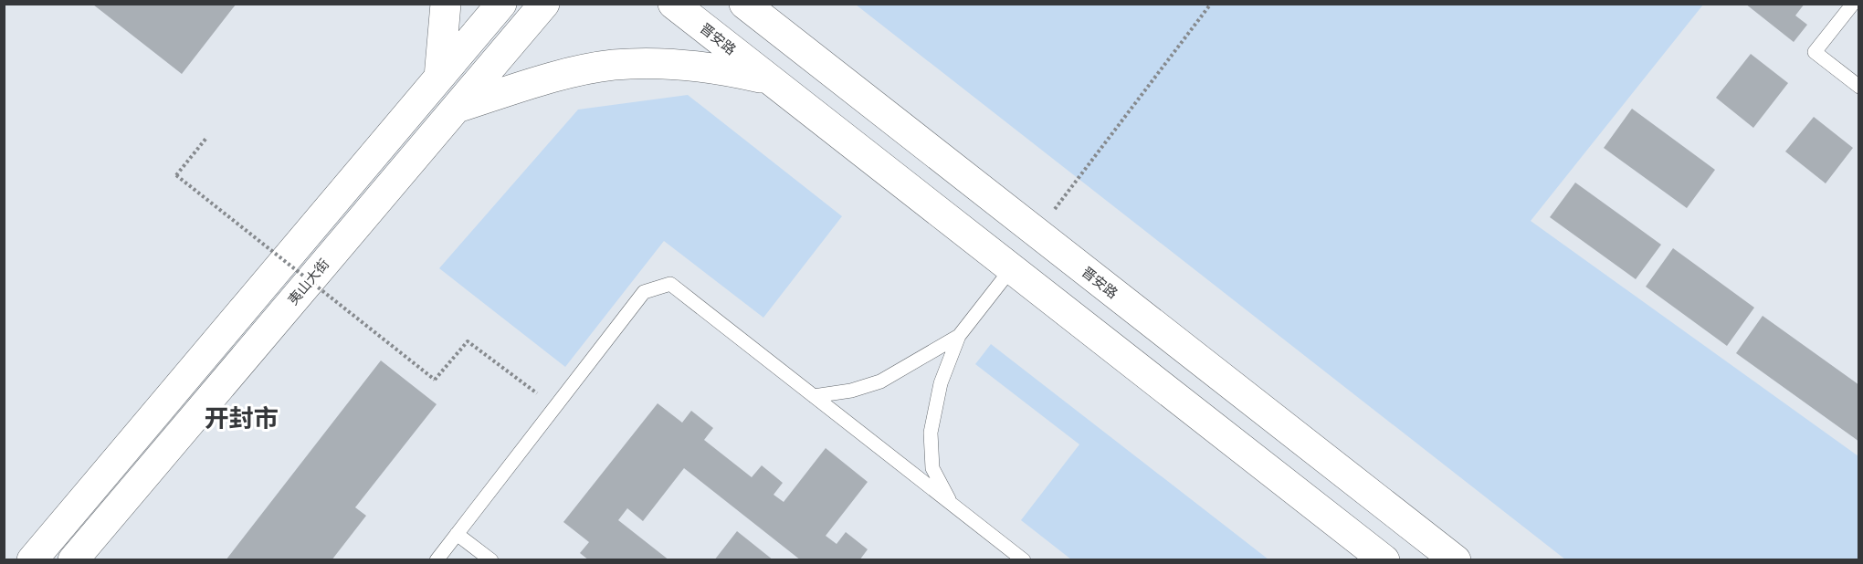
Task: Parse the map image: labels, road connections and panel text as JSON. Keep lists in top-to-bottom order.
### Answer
{
  "streets": {
    "main road": ["晋安路", "夷山大街"]
  },
  "districts": ["开封市"]
}
